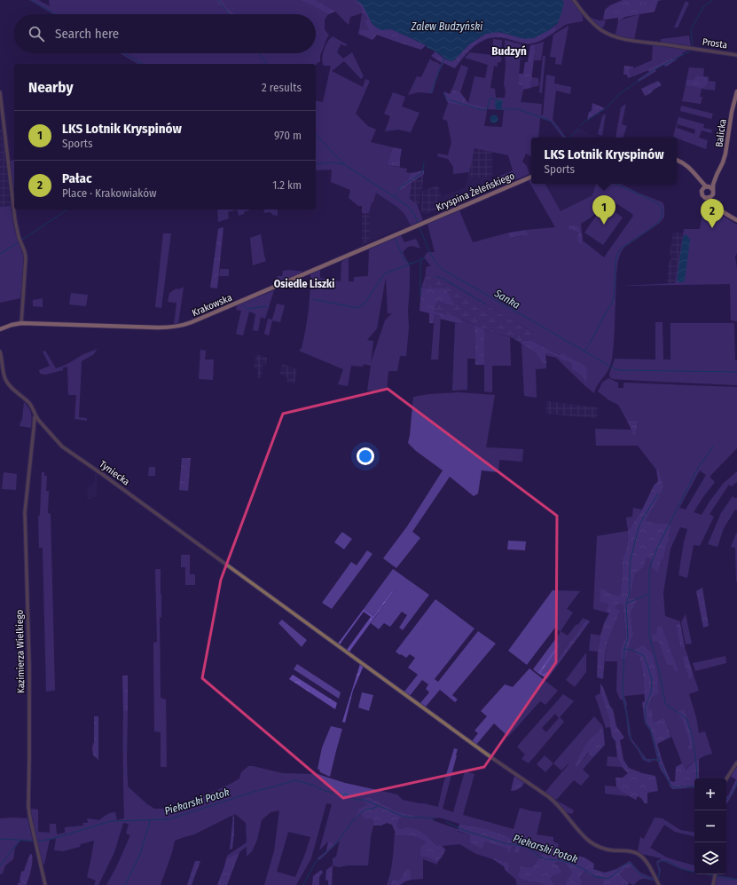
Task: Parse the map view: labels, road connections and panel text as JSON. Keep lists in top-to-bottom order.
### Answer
{
  "streets": {
    "main road": ["Balicka", "Kryspina Żeleńskiego", "Krakowska"],
    "street": ["Prosta", "Tyniecka", "Kazimierza Wielkiego"]
  },
  "crossings": [
    ["Kryspina Żeleńskiego", "Krakowska"],
    ["Tyniecka", "Kazimierza Wielkiego"]
  ],
  "districts": ["Budzyń", "Osiedle Liszki"],
  "water": ["Zalew Budzyński", "Sanka", "Piekarski Potok"],
  "page": {
    "search": "Search here",
    "heading": ["Nearby", "2 results"],
    "list": [
      {
        "mark": "1",
        "name": "LKS Lotnik Kryspinów",
        "note": "Sports",
        "value": "970 m"
      },
      {
        "mark": "2",
        "name": "Pałac",
        "note": "Place · Krakowiaków",
        "value": "1.2 km"
      }
    ],
    "popup": ["LKS Lotnik Kryspinów", "Sports"],
    "pins": ["1", "2"],
    "map_buttons": ["+", "−"]
  }
}
